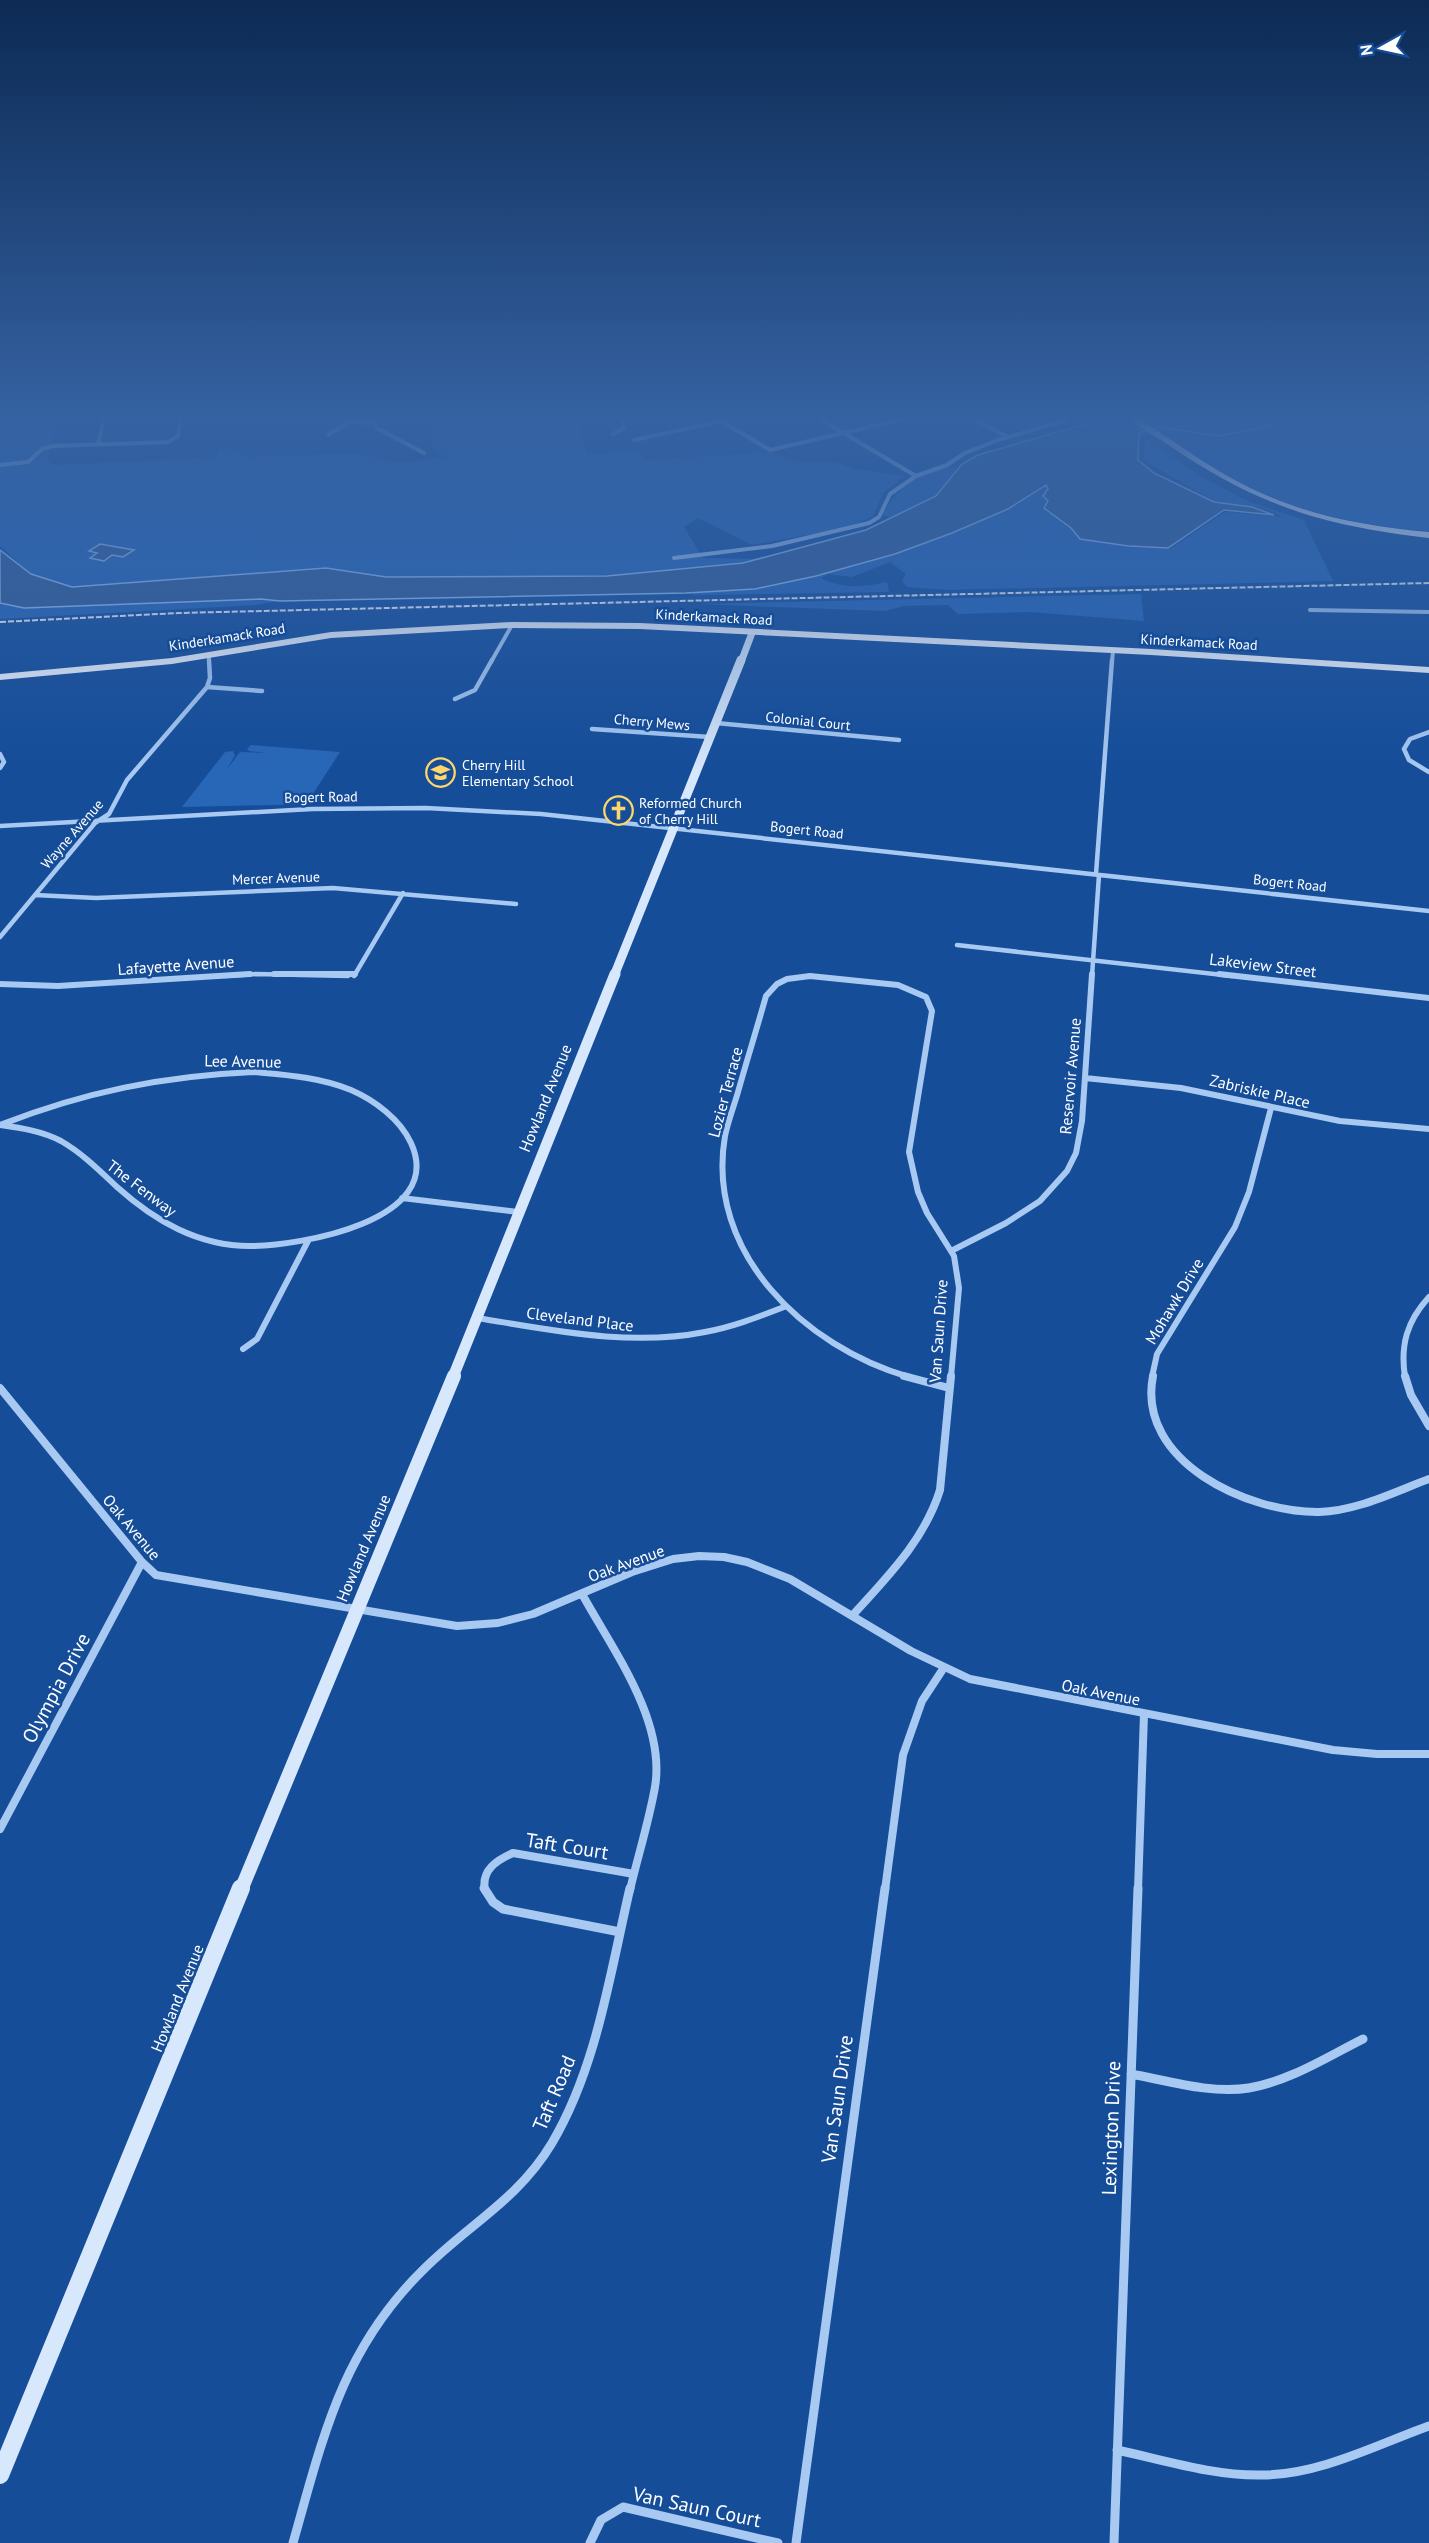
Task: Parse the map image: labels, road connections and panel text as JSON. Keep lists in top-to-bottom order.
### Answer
{
  "streets": {
    "main road": ["Kinderkamack Road"],
    "street": [
      "Colonial Court",
      "Cherry Mews",
      "Bogert Road",
      "Wayne Avenue",
      "Mercer Avenue",
      "Lafayette Avenue",
      "Lakeview Street",
      "Lee Avenue",
      "Reservoir Avenue",
      "Zabriskie Place",
      "Lozier Terrace",
      "Howland Avenue",
      "The Fenway",
      "Mohawk Drive",
      "Cleveland Place",
      "Van Saun Drive",
      "Oak Avenue",
      "Olympia Drive",
      "Taft Court",
      "Taft Road",
      "Lexington Drive",
      "Van Saun Court"
    ]
  },
  "crossings": [
    ["Kinderkamack Road", "Reservoir Avenue"],
    ["Kinderkamack Road", "Howland Avenue"],
    ["Colonial Court", "Howland Avenue"],
    ["Cherry Mews", "Howland Avenue"],
    ["Bogert Road", "Wayne Avenue"],
    ["Bogert Road", "Reservoir Avenue"],
    ["Bogert Road", "Howland Avenue"],
    ["Wayne Avenue", "Mercer Avenue"],
    ["Mercer Avenue", "Lafayette Avenue"],
    ["Lakeview Street", "Reservoir Avenue"],
    ["Lee Avenue", "The Fenway"],
    ["Reservoir Avenue", "Zabriskie Place"],
    ["Reservoir Avenue", "Van Saun Drive"],
    ["Zabriskie Place", "Mohawk Drive"],
    ["Lozier Terrace", "Cleveland Place"],
    ["Lozier Terrace", "Van Saun Drive"],
    ["Howland Avenue", "Cleveland Place"],
    ["Howland Avenue", "Oak Avenue"],
    ["Van Saun Drive", "Oak Avenue"],
    ["Oak Avenue", "Olympia Drive"],
    ["Oak Avenue", "Taft Road"],
    ["Oak Avenue", "Lexington Drive"],
    ["Taft Court", "Taft Road"]
  ],
  "places": {
    "school or university": ["Cherry Hill Elementary School"],
    "church": ["Reformed Church of Cherry Hill"]
  },
  "north": "left"
}
